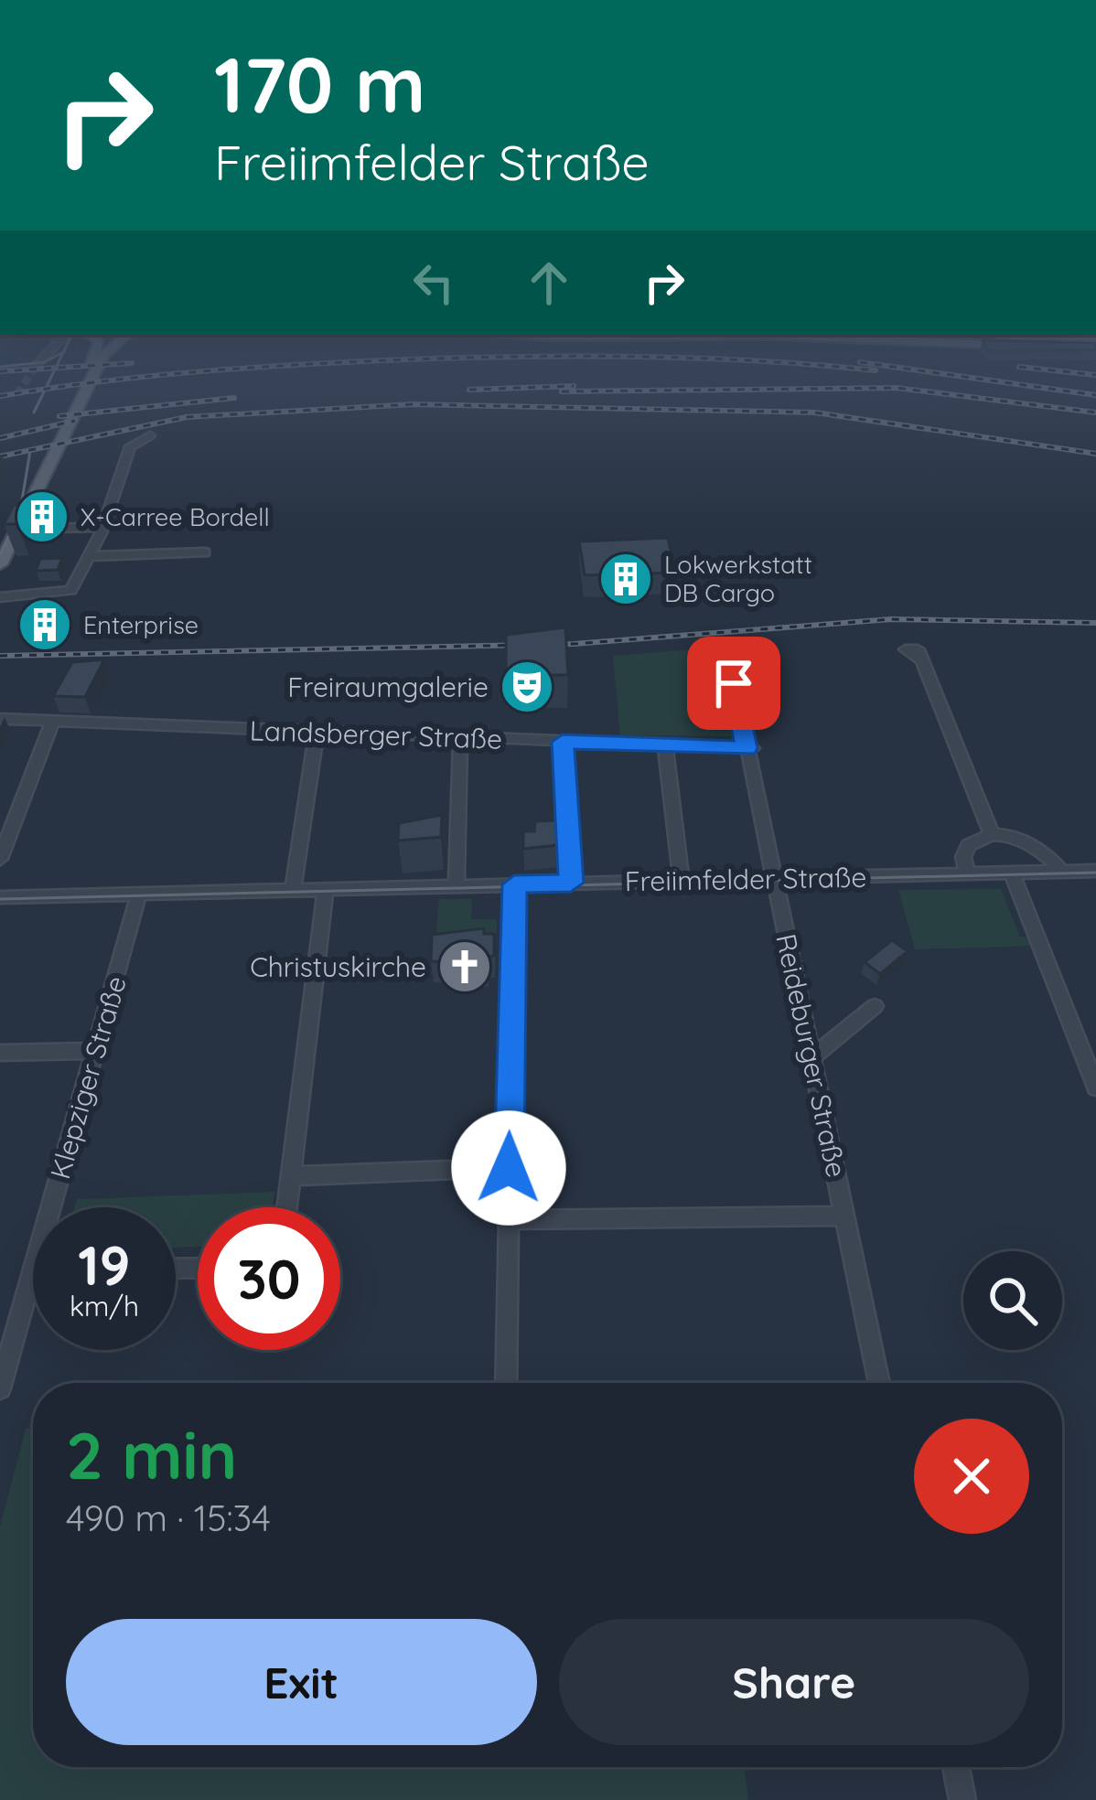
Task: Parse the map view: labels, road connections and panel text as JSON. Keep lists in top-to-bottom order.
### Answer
{
  "streets": {
    "street": [
      "Landsberger Straße",
      "Freiimfelder Straße",
      "Reideburger Straße",
      "Klepziger Straße"
    ]
  },
  "crossings": [
    ["Landsberger Straße", "Reideburger Straße"],
    ["Freiimfelder Straße", "Reideburger Straße"],
    ["Freiimfelder Straße", "Klepziger Straße"]
  ],
  "places": {
    "building": ["X-Carree Bordell", "Lokwerkstatt DB Cargo", "Enterprise"],
    "theatre": ["Freiraumgalerie"],
    "church": ["Christuskirche"]
  },
  "page": {
    "turn": ["170 m", "Freiimfelder Straße"],
    "speed": "19 km/h",
    "limit": "30",
    "heading": ["2 min", "490 m · 15:34"],
    "buttons": ["Exit", "Share"]
  }
}
